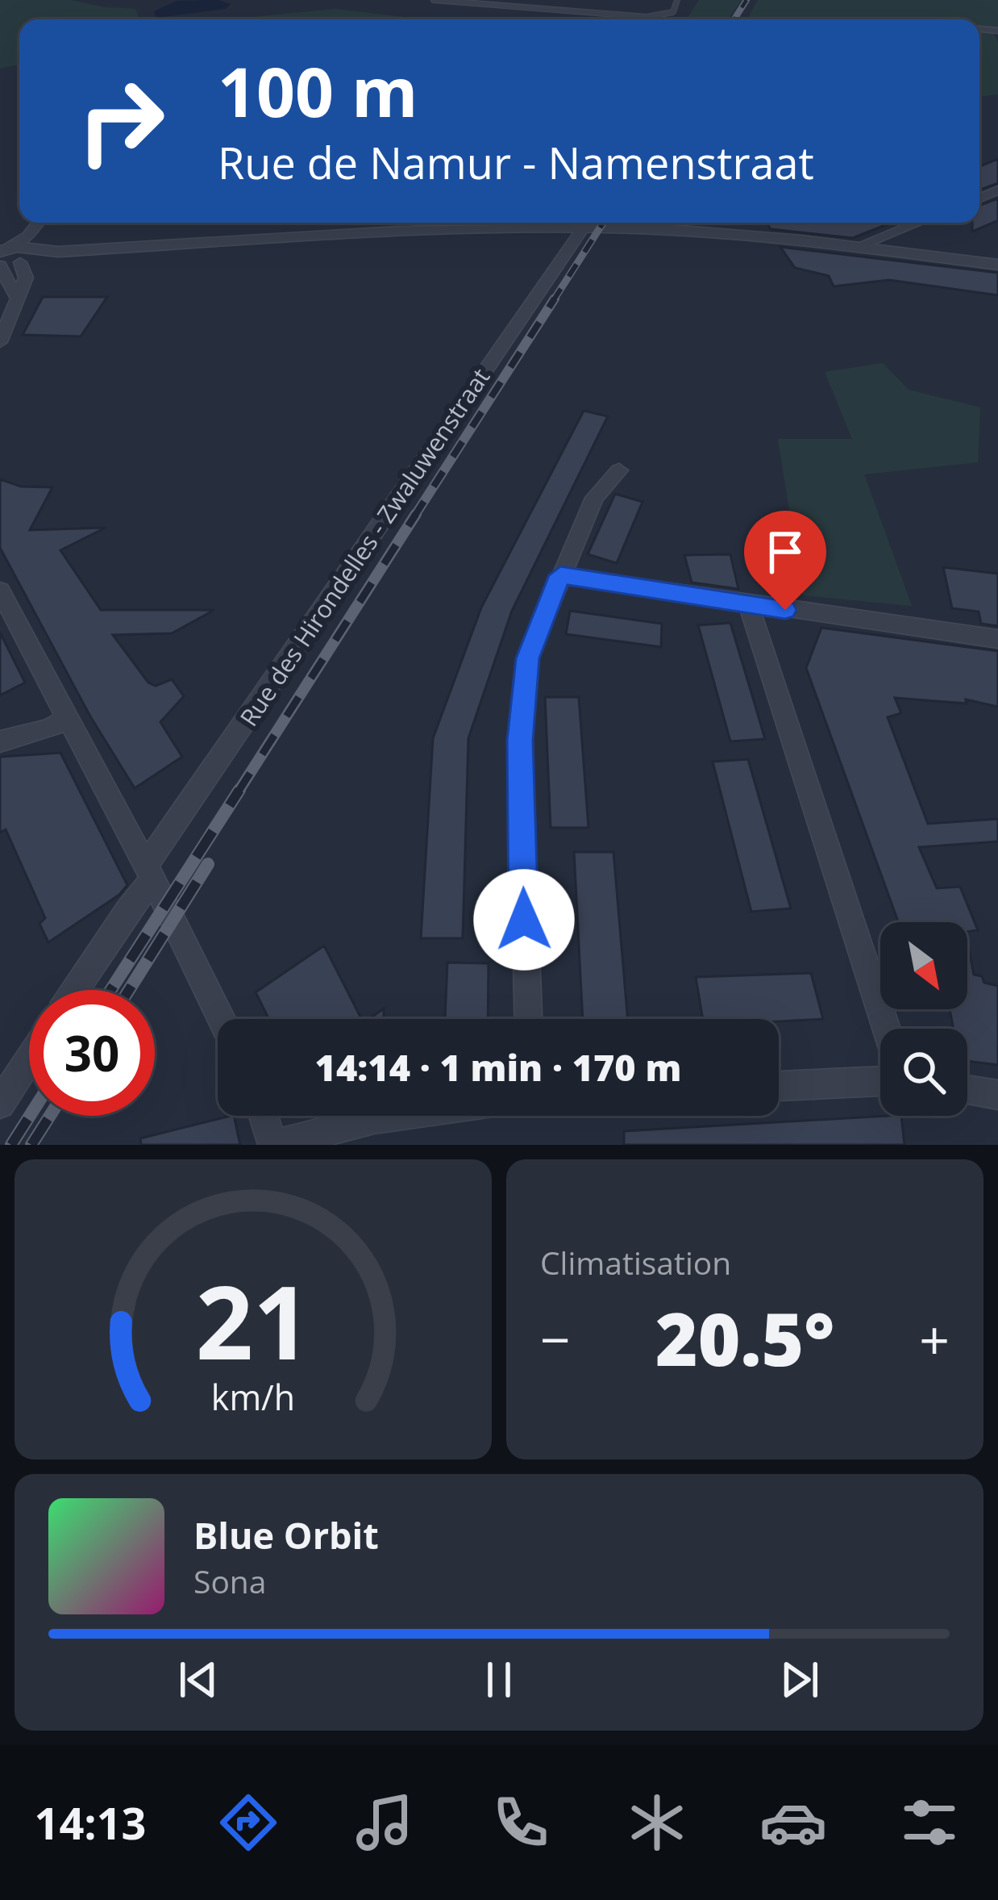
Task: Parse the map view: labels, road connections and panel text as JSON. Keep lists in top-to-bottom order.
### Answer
{
  "streets": {
    "street": ["Rue des Hirondelles - Zwaluwenstraat"]
  },
  "north": "bottom right",
  "page": {
    "turn": ["100 m", "Rue de Namur - Namenstraat"],
    "limit": "30",
    "trip": "14:14 · 1 min · 170 m",
    "tile": "Climatisation",
    "heat": ["−", "20.5°", "+"],
    "song": ["Blue Orbit", "Sona"],
    "tabs": "14:13",
    "gauge": ["21", "km/h"]
  }
}
